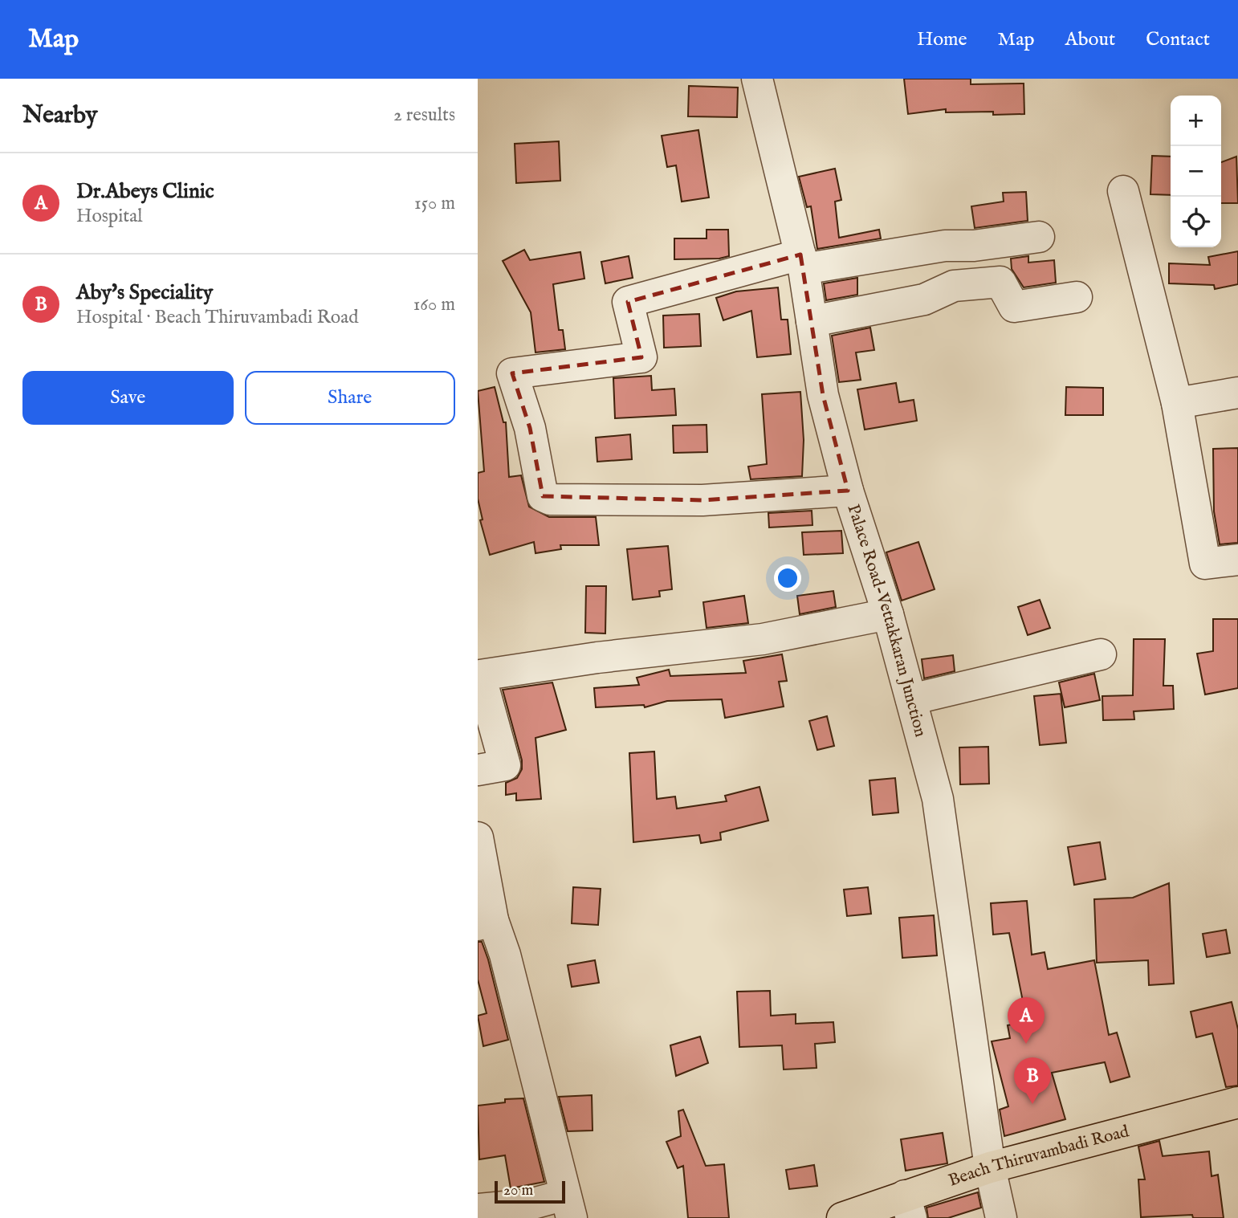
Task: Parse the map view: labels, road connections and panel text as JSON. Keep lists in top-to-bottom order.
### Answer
{
  "streets": {
    "main road": ["Beach Thiruvambadi Road"],
    "street": ["Palace Road-Vettakkaran Junction"]
  },
  "crossings": [
    ["Palace Road-Vettakkaran Junction", "Beach Thiruvambadi Road"]
  ],
  "scale_bar": "20 m",
  "page": {
    "header": "Map",
    "nav": [
      "Home",
      "Map",
      "About",
      "Contact"
    ],
    "heading": ["Nearby", "2 results"],
    "map_buttons": ["+", "−"],
    "list": [
      {
        "mark": "A",
        "name": "Dr.Abeys Clinic",
        "note": "Hospital",
        "value": "150 m"
      },
      {
        "mark": "B",
        "name": "Aby's Speciality",
        "note": "Hospital · Beach Thiruvambadi Road",
        "value": "160 m"
      }
    ],
    "buttons": ["Save", "Share"],
    "pins": ["A", "B"],
    "scale": "20 m"
  }
}
